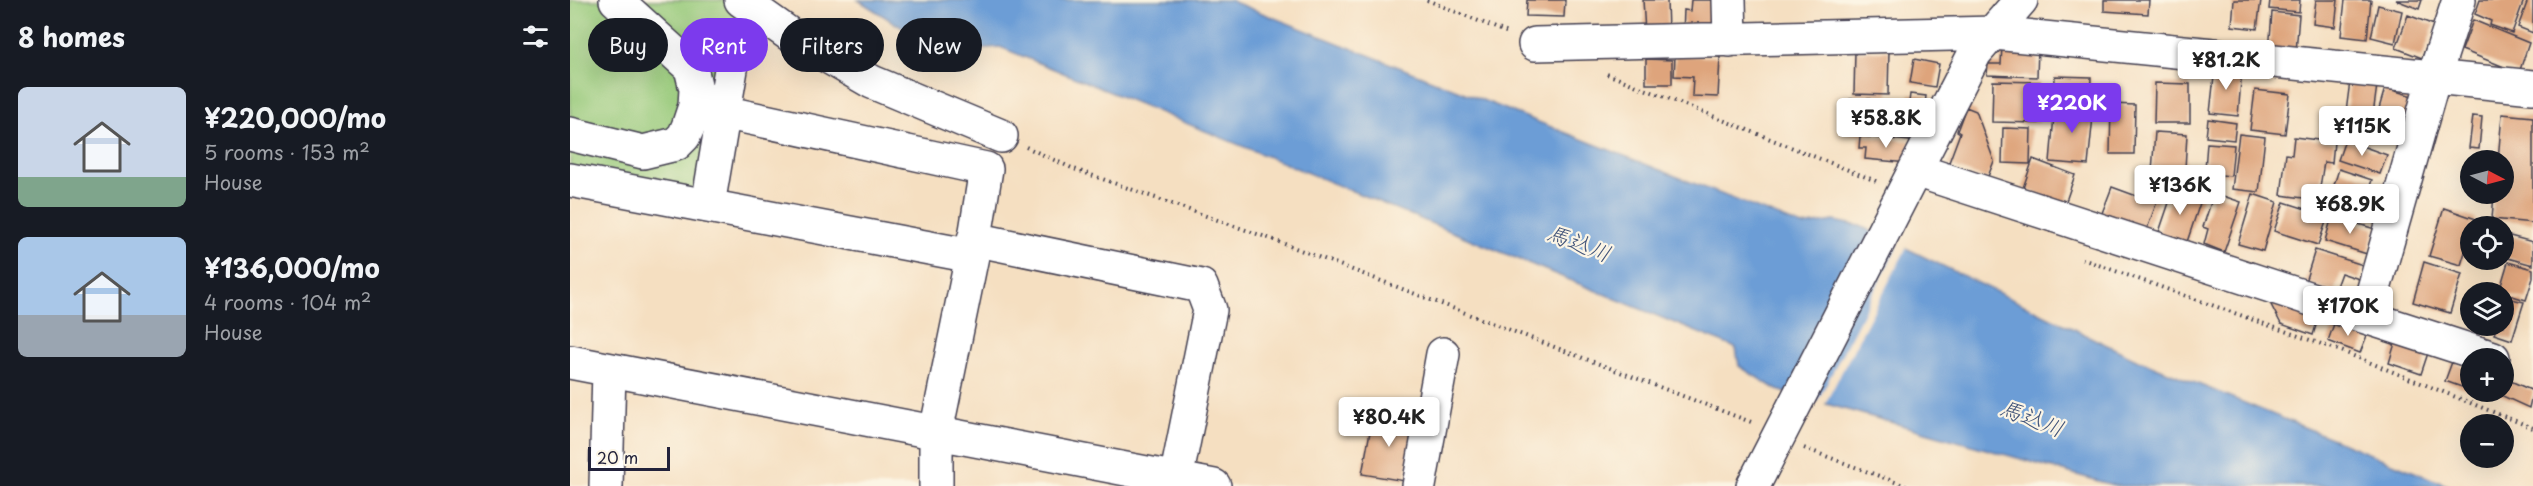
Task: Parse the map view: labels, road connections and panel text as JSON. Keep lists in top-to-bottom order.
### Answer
{
  "water": ["馬込川"],
  "scale_bar": "20 m",
  "north": "right",
  "page": {
    "heading": "8 homes",
    "chip": [
      "Buy",
      "Rent",
      "Filters",
      "New"
    ],
    "price": [
      "¥81.2K",
      "¥220K",
      "¥58.8K",
      "¥115K",
      "¥136K",
      "¥68.9K",
      "¥170K",
      "¥80.4K"
    ],
    "list": [
      {
        "name": "¥220,000/mo",
        "note": "5 rooms · 153 m² · House"
      },
      {
        "name": "¥136,000/mo",
        "note": "4 rooms · 104 m² · House"
      }
    ],
    "map_buttons": ["+", "−"],
    "scale": "20 m"
  }
}
